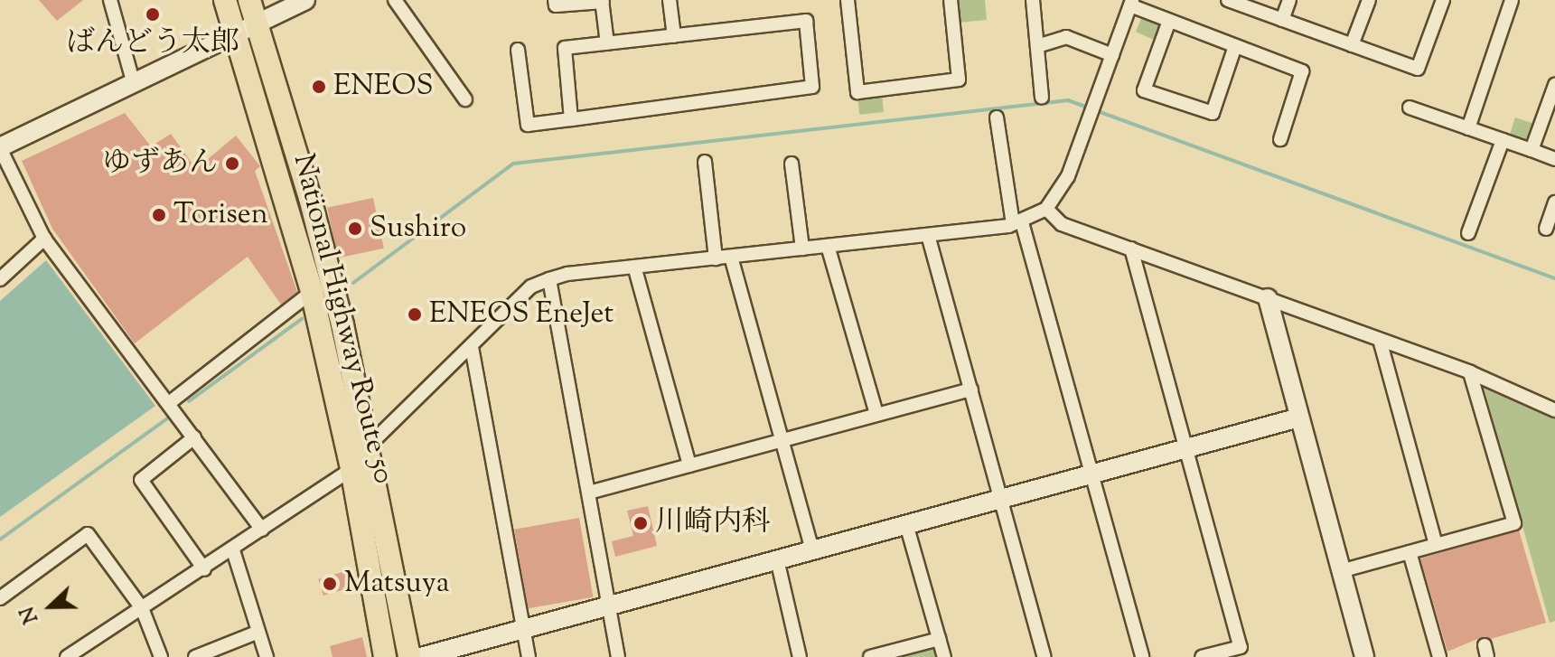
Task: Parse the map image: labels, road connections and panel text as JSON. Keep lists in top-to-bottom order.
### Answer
{
  "streets": {
    "highway": ["National Highway Route 50"]
  },
  "places": [
    "ばんどう太郎",
    "ENEOS",
    "ゆずあん",
    "Torisen",
    "Sushiro",
    "ENEOS EneJet",
    "川崎内科",
    "Matsuya"
  ],
  "north": "left"
}
